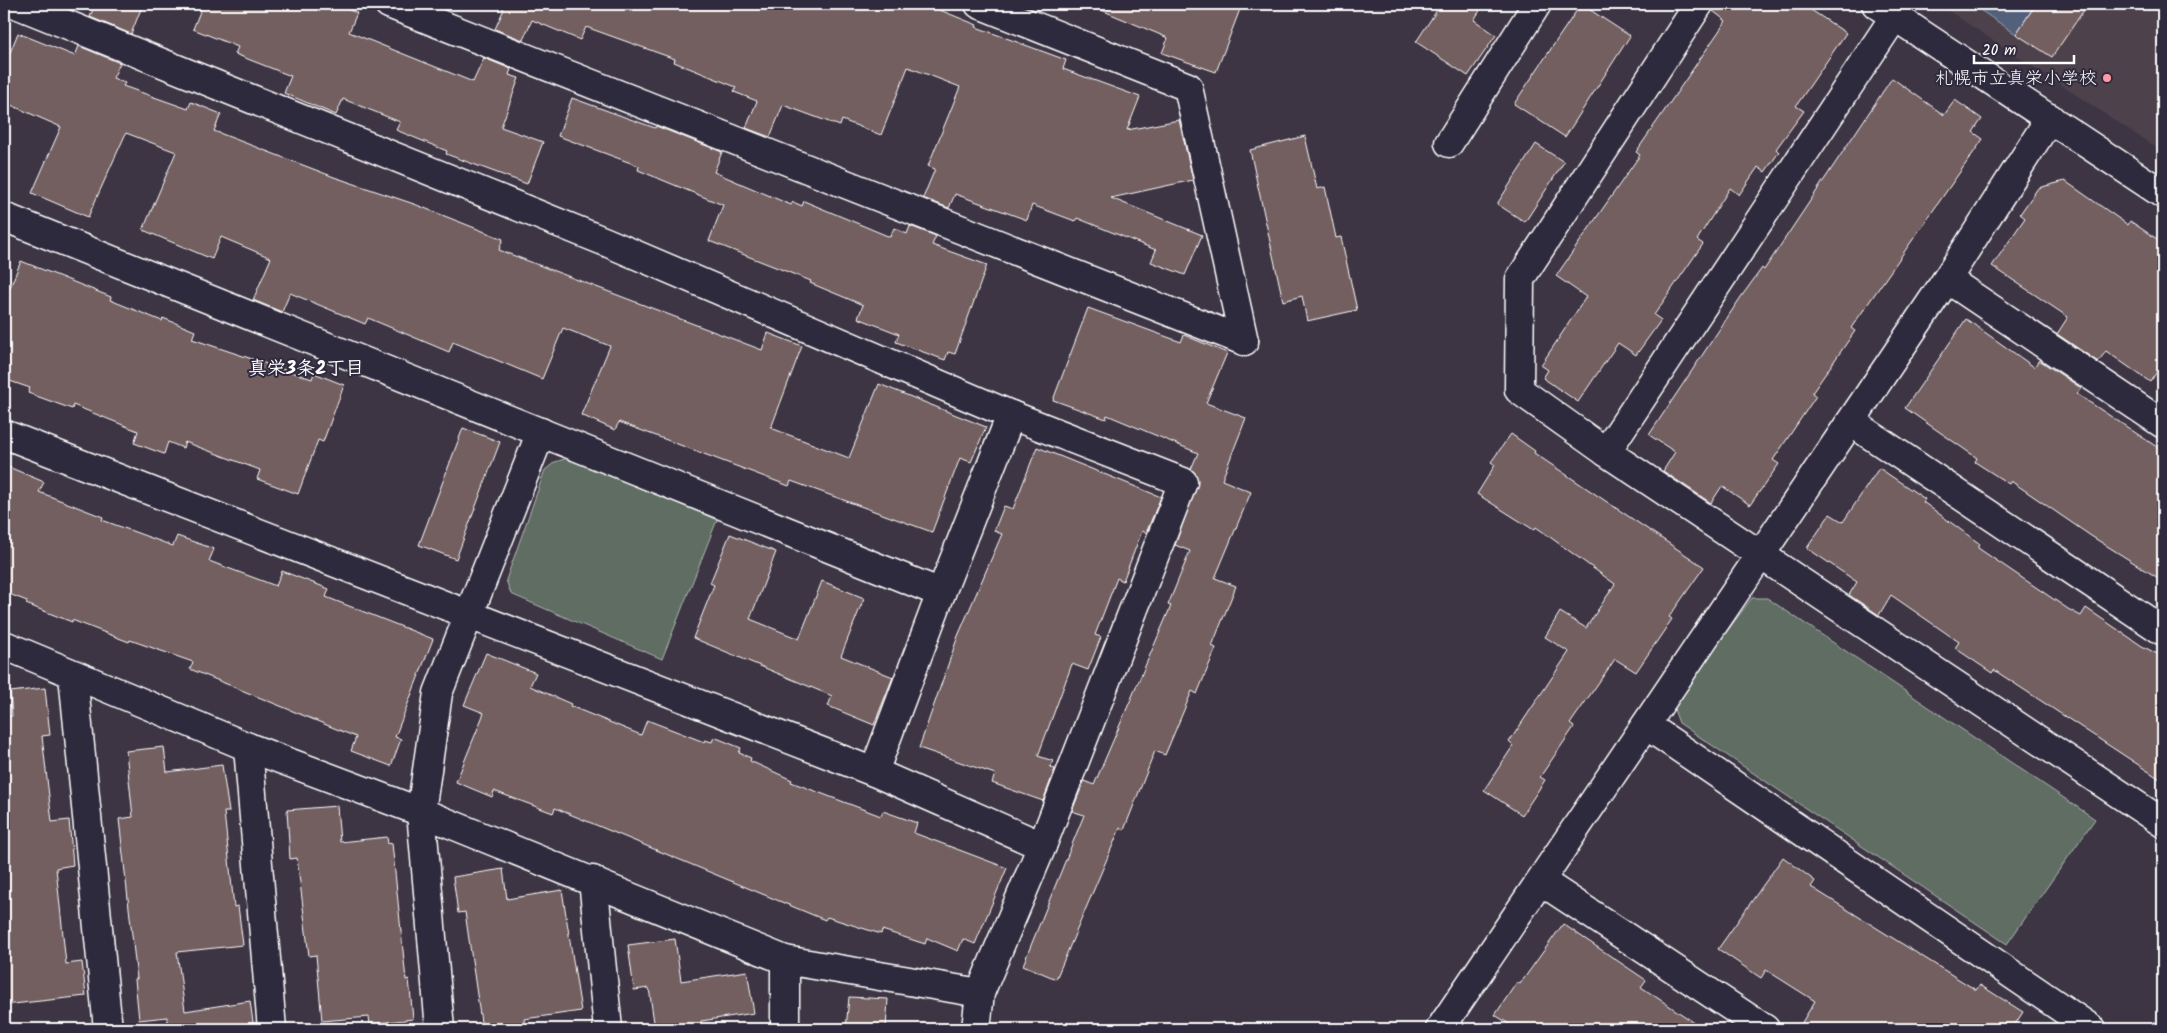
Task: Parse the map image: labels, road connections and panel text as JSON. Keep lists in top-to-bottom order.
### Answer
{
  "districts": ["真栄3条2丁目"],
  "places": ["札幌市立真栄小学校"],
  "scale_bar": "20 m"
}
